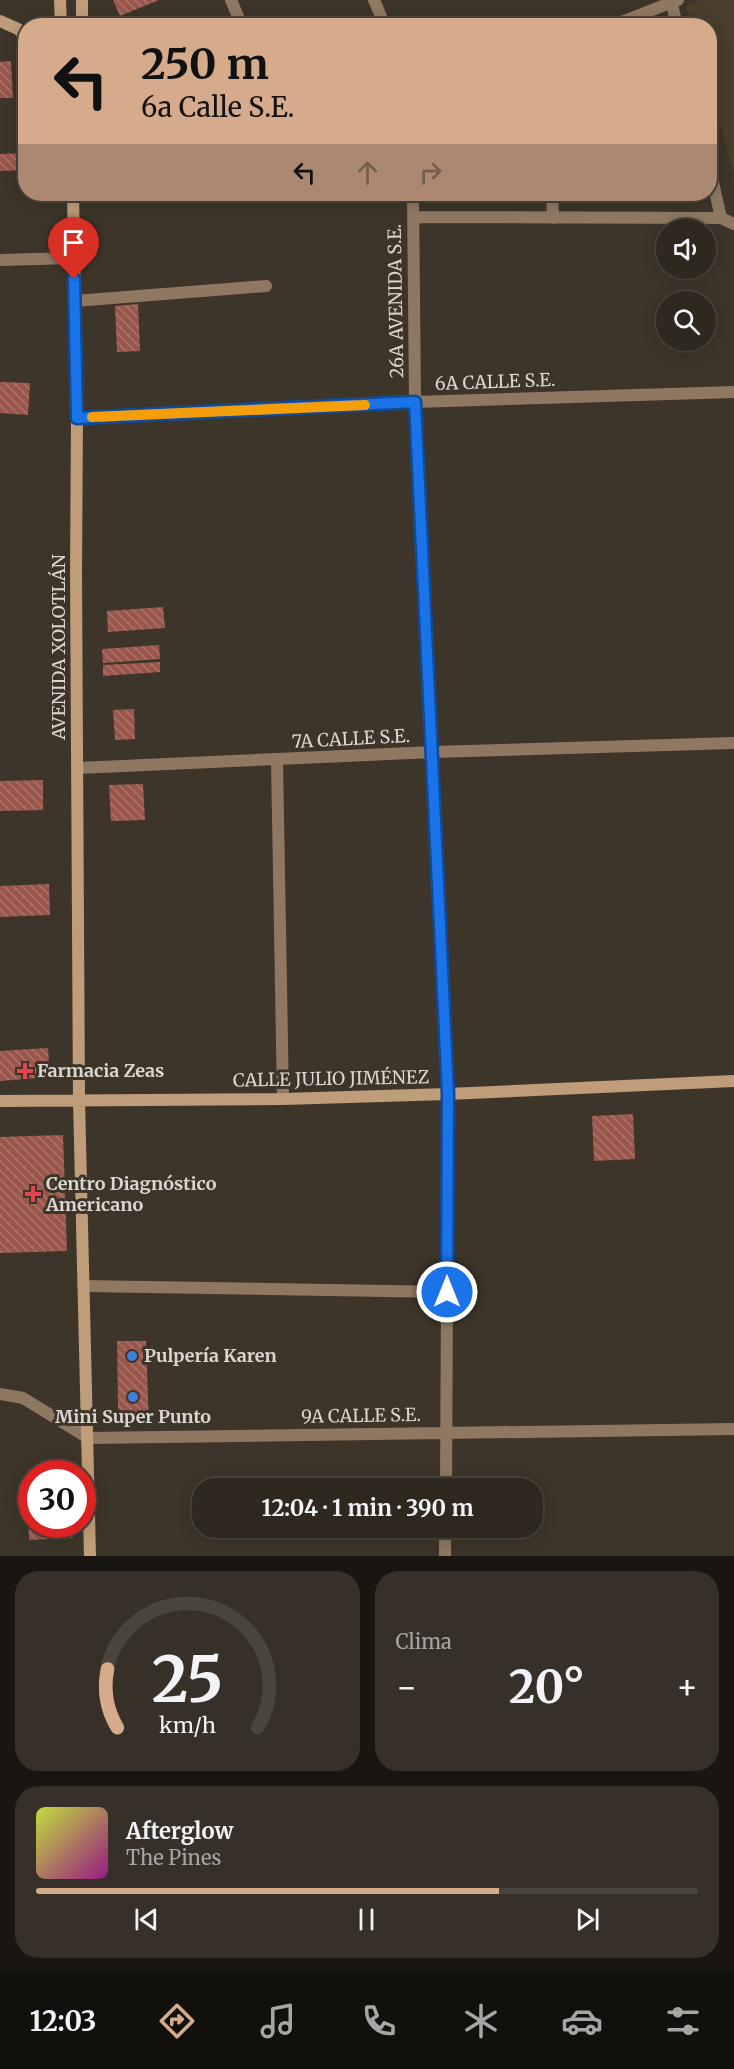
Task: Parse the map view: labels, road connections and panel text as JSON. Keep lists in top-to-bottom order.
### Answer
{
  "streets": {
    "main road": ["AVENIDA XOLOTLÁN", "CALLE JULIO JIMÉNEZ"],
    "street": [
      "26A AVENIDA S.E.",
      "6A CALLE S.E.",
      "7A CALLE S.E.",
      "9A CALLE S.E."
    ]
  },
  "crossings": [
    ["26A AVENIDA S.E.", "6A CALLE S.E."],
    ["26A AVENIDA S.E.", "7A CALLE S.E."],
    ["26A AVENIDA S.E.", "CALLE JULIO JIMÉNEZ"],
    ["26A AVENIDA S.E.", "9A CALLE S.E."],
    ["6A CALLE S.E.", "AVENIDA XOLOTLÁN"],
    ["AVENIDA XOLOTLÁN", "7A CALLE S.E."],
    ["AVENIDA XOLOTLÁN", "CALLE JULIO JIMÉNEZ"],
    ["AVENIDA XOLOTLÁN", "9A CALLE S.E."]
  ],
  "places": {
    "health": ["Farmacia Zeas", "Centro Diagnóstico Americano"],
    "other": ["Pulpería Karen", "Mini Super Punto"]
  },
  "page": {
    "turn": ["250 m", "6a Calle S.E."],
    "limit": "30",
    "trip": "12:04 · 1 min · 390 m",
    "tile": "Clima",
    "heat": ["−", "20°", "+"],
    "song": ["Afterglow", "The Pines"],
    "tabs": "12:03",
    "gauge": ["25", "km/h"]
  }
}
